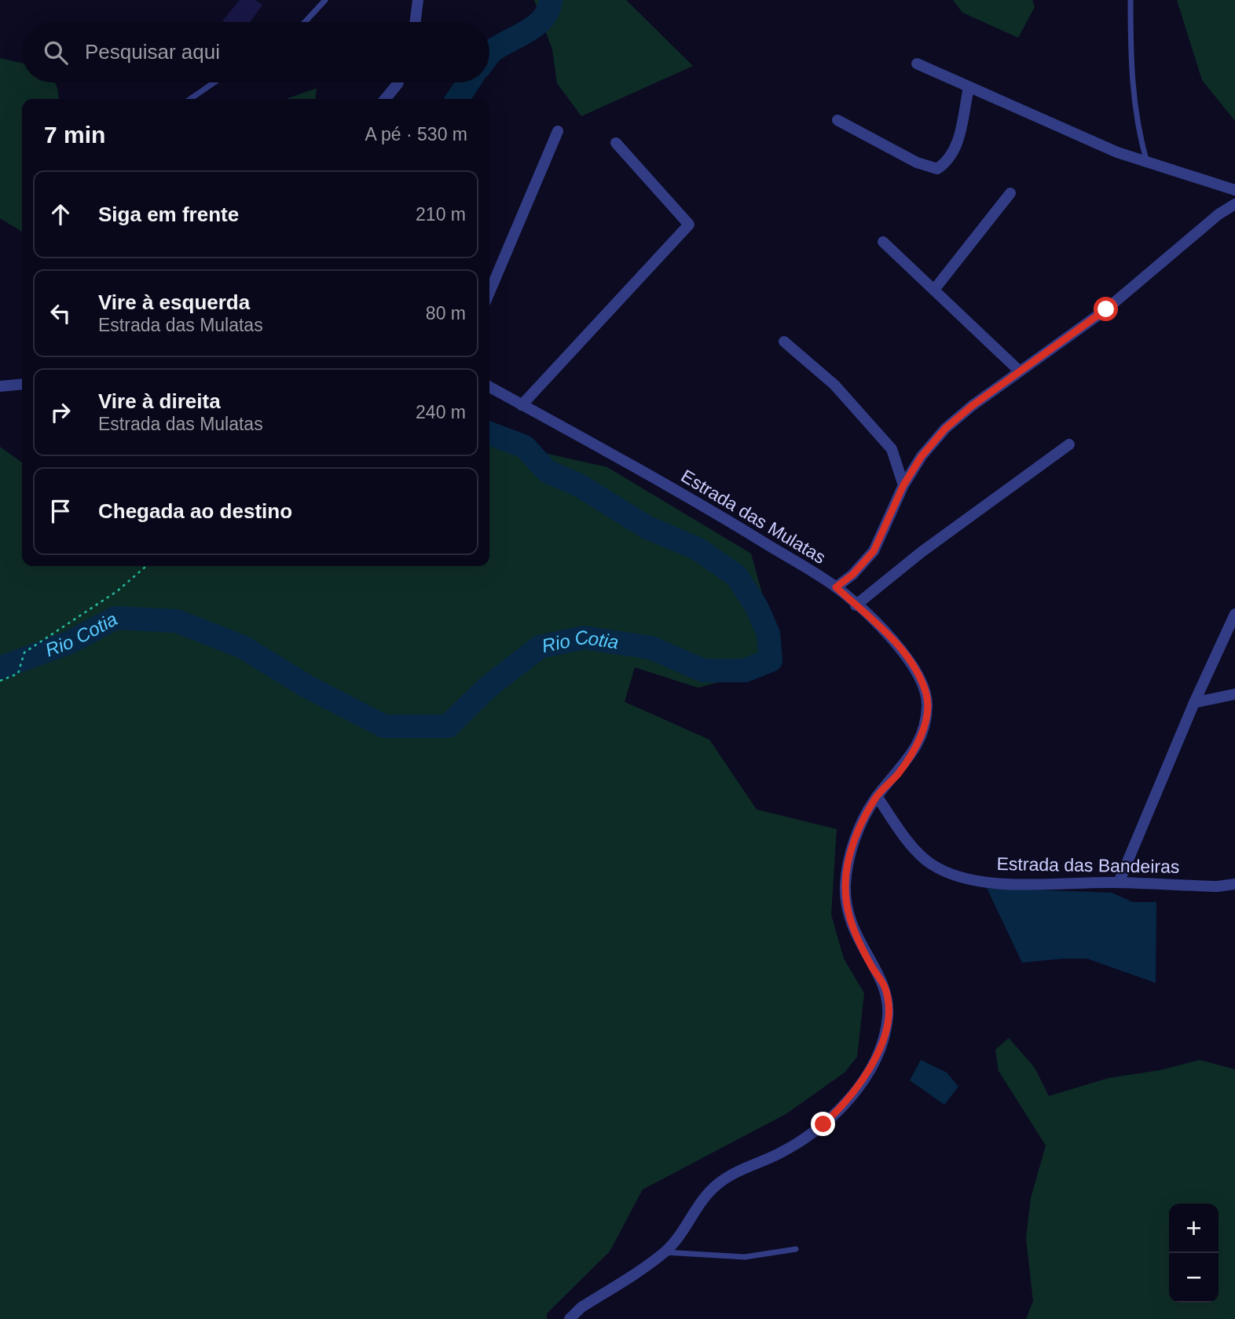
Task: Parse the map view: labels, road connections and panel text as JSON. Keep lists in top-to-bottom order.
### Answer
{
  "streets": {
    "street": ["Estrada das Mulatas", "Estrada das Bandeiras"]
  },
  "crossings": [
    ["Estrada das Mulatas", "Estrada das Bandeiras"]
  ],
  "water": ["Rio Cotia"],
  "page": {
    "search": "Pesquisar aqui",
    "heading": ["7 min", "A pé · 530 m"],
    "list": [
      ["Siga em frente", "210 m"],
      ["Vire à esquerda", "Estrada das Mulatas", "80 m"],
      ["Vire à direita", "Estrada das Mulatas", "240 m"],
      "Chegada ao destino"
    ],
    "map_buttons": ["+", "−"]
  }
}
